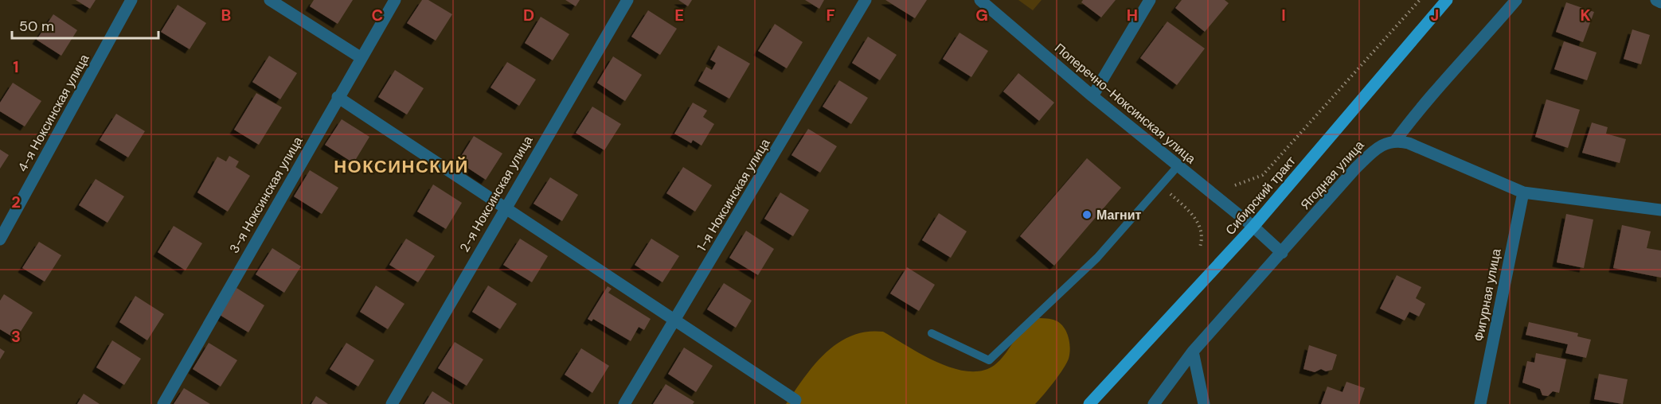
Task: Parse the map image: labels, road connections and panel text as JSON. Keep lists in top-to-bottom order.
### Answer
{
  "streets": {
    "main road": ["Сибирский тракт"],
    "street": [
      "Поперечно-Ноксинская улица",
      "4-я Ноксинская улица",
      "Ягодная улица",
      "2-я Ноксинская улица",
      "3-я Ноксинская улица",
      "1-я Ноксинская улица",
      "Фигурная улица"
    ]
  },
  "crossings": [
    ["Поперечно-Ноксинская улица", "Ягодная улица"],
    ["Поперечно-Ноксинская улица", "Сибирский тракт"]
  ],
  "districts": ["НОКСИНСКИЙ"],
  "places": ["Магнит"],
  "scale_bar": "50 m",
  "grid": {
    "columns": [
      "B",
      "C",
      "D",
      "E",
      "F",
      "G",
      "H",
      "I",
      "J",
      "K"
    ],
    "rows": ["1", "2", "3"]
  }
}
